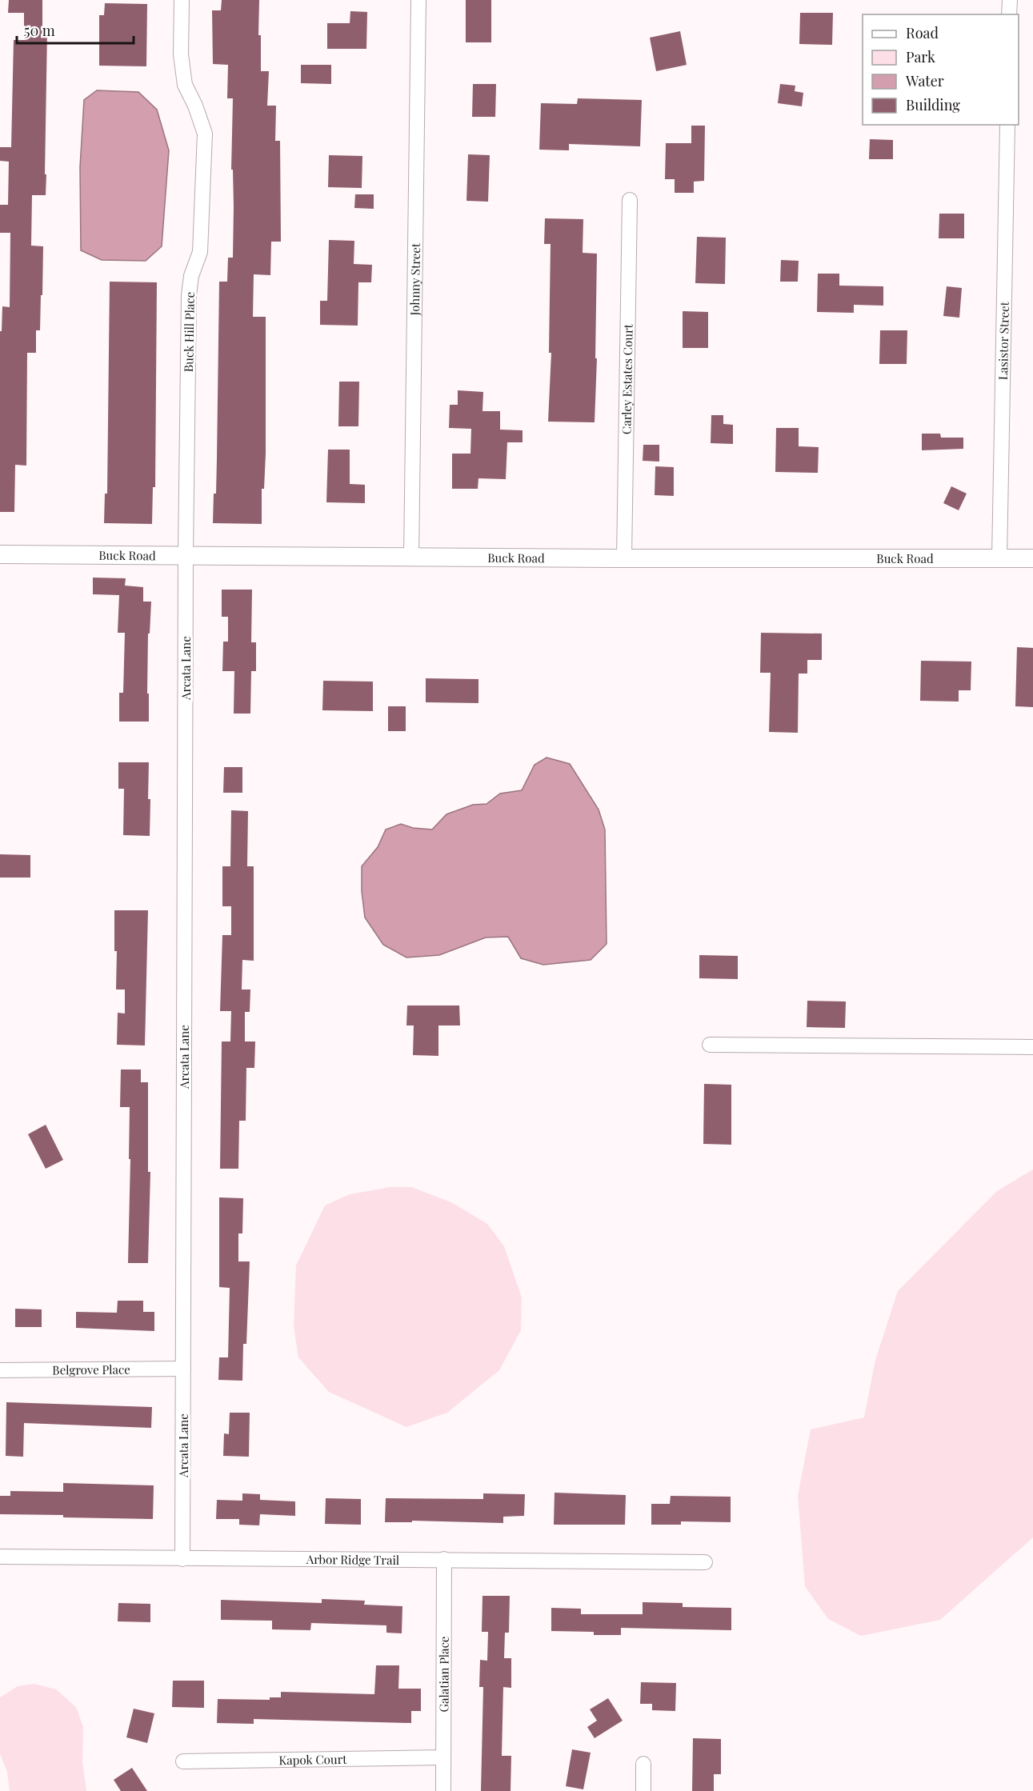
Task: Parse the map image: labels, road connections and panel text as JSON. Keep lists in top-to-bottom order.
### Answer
{
  "streets": {
    "street": [
      "Johnny Street",
      "Buck Hill Place",
      "Lasistor Street",
      "Carley Estates Court",
      "Buck Road",
      "Arcata Lane",
      "Belgrove Place",
      "Arbor Ridge Trail",
      "Galatian Place",
      "Kapok Court"
    ]
  },
  "crossings": [
    ["Johnny Street", "Buck Road"],
    ["Buck Hill Place", "Buck Road"],
    ["Buck Hill Place", "Arcata Lane"],
    ["Lasistor Street", "Buck Road"],
    ["Carley Estates Court", "Buck Road"],
    ["Buck Road", "Arcata Lane"],
    ["Arcata Lane", "Belgrove Place"],
    ["Arcata Lane", "Arbor Ridge Trail"],
    ["Arbor Ridge Trail", "Galatian Place"],
    ["Galatian Place", "Kapok Court"]
  ],
  "legend": [
    "Road",
    "Park",
    "Water",
    "Building"
  ],
  "scale_bar": "50 m"
}
